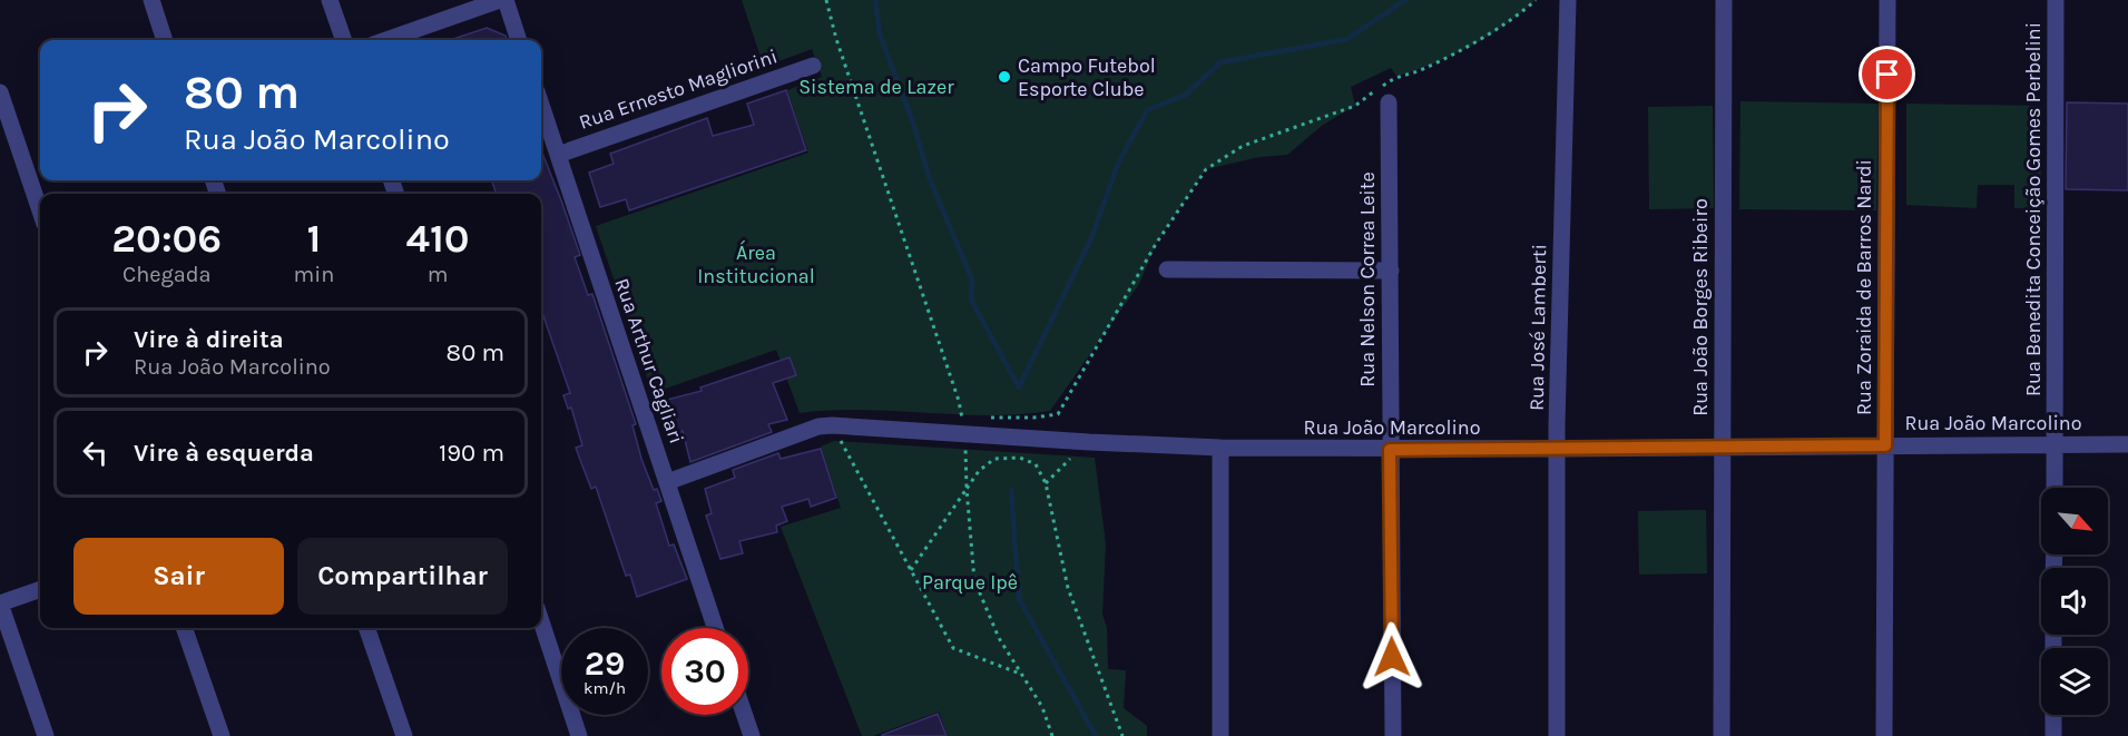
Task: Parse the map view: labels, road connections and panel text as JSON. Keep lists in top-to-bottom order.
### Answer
{
  "streets": {
    "street": [
      "Rua Ernesto Magliorini",
      "Rua Benedita Conceição Gomes Perbelini",
      "Rua Nelson Correa Leite",
      "Rua Zoraida de Barros Nardi",
      "Rua João Borges Ribeiro",
      "Rua José Lamberti",
      "Rua Arthur Cagliari",
      "Rua João Marcolino"
    ]
  },
  "crossings": [
    ["Rua Ernesto Magliorini", "Rua Arthur Cagliari"],
    ["Rua Benedita Conceição Gomes Perbelini", "Rua João Marcolino"],
    ["Rua Nelson Correa Leite", "Rua João Marcolino"],
    ["Rua Zoraida de Barros Nardi", "Rua João Marcolino"],
    ["Rua João Borges Ribeiro", "Rua João Marcolino"],
    ["Rua José Lamberti", "Rua João Marcolino"],
    ["Rua Arthur Cagliari", "Rua João Marcolino"]
  ],
  "parks": ["Sistema de Lazer", "Área Institucional", "Parque Ipê"],
  "places": ["Campo Futebol Esporte Clube"],
  "north": "bottom right",
  "page": {
    "turn": ["80 m", "Rua João Marcolino"],
    "eta": [
      "20:06",
      "Chegada",
      "1",
      "min",
      "410",
      "m"
    ],
    "list": [
      {
        "name": "Vire à direita",
        "note": "Rua João Marcolino",
        "value": "80 m"
      },
      {
        "name": "Vire à esquerda",
        "value": "190 m"
      }
    ],
    "buttons": ["Sair", "Compartilhar"],
    "speed": "29 km/h",
    "limit": "30"
  }
}
